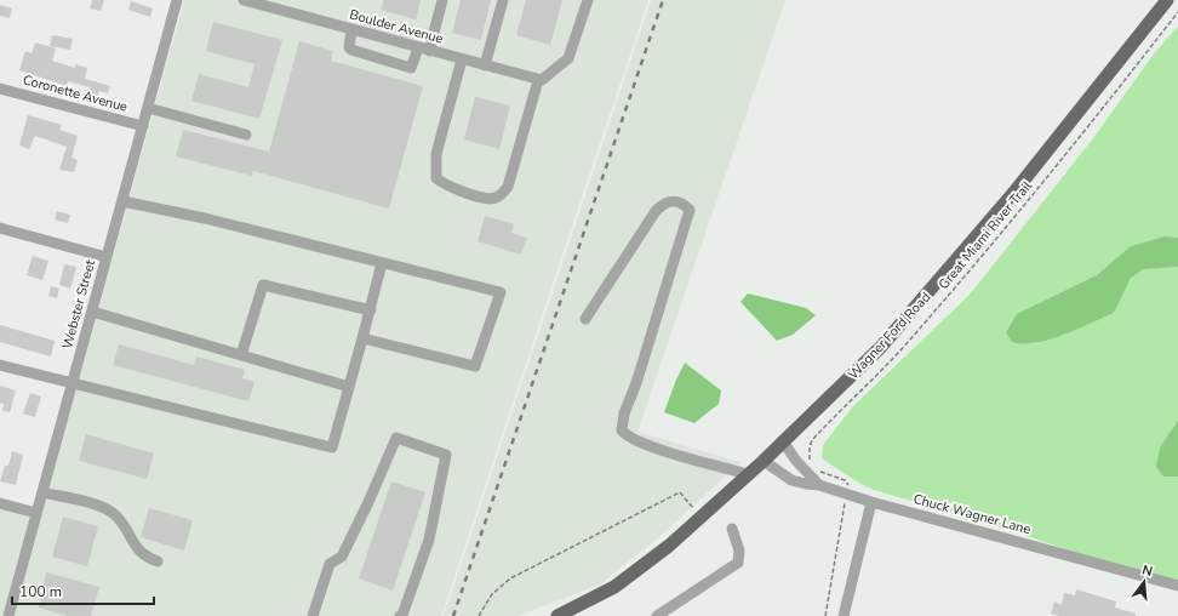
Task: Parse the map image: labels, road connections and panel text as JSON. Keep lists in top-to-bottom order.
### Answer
{
  "streets": {
    "main road": ["Wagner Ford Road"],
    "street": [
      "Boulder Avenue",
      "Coronette Avenue",
      "Webster Street",
      "Chuck Wagner Lane"
    ],
    "path": ["Great Miami River Trail"]
  },
  "crossings": [
    ["Coronette Avenue", "Webster Street"],
    ["Wagner Ford Road", "Chuck Wagner Lane"]
  ],
  "scale_bar": "100 m",
  "north": "top"
}
